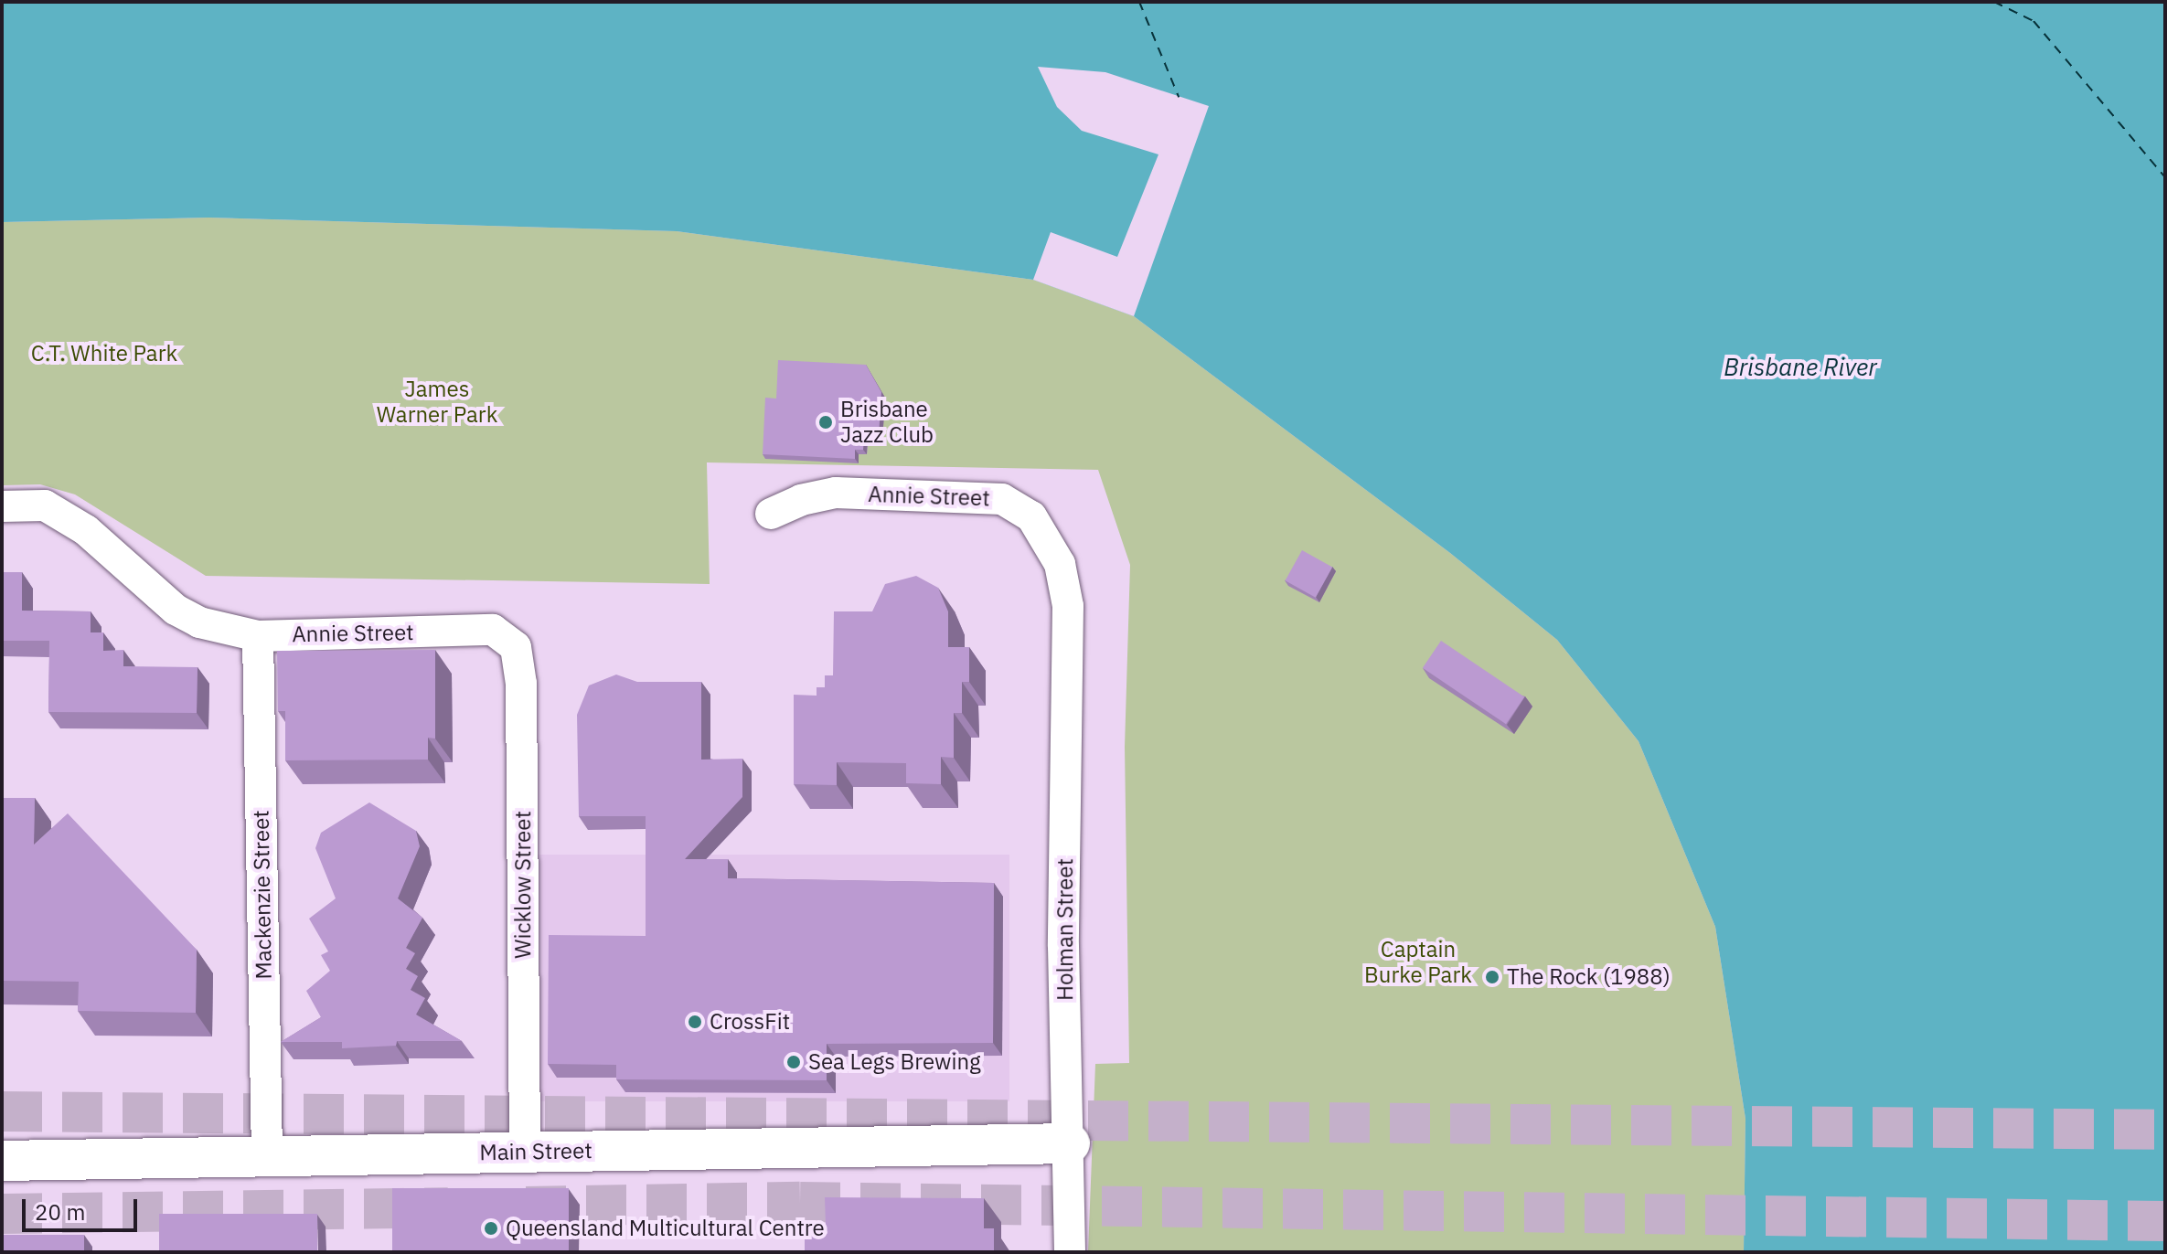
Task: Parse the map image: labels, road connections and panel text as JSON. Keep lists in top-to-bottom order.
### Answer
{
  "streets": {
    "street": [
      "Annie Street",
      "Wicklow Street",
      "Mackenzie Street",
      "Holman Street",
      "Main Street"
    ]
  },
  "crossings": [
    ["Annie Street", "Wicklow Street"],
    ["Annie Street", "Mackenzie Street"],
    ["Annie Street", "Holman Street"],
    ["Wicklow Street", "Main Street"],
    ["Mackenzie Street", "Main Street"],
    ["Holman Street", "Main Street"]
  ],
  "water": ["Brisbane River"],
  "parks": ["C.T. White Park", "James Warner Park", "Captain Burke Park"],
  "places": [
    "Brisbane Jazz Club",
    "The Rock (1988)",
    "CrossFit",
    "Sea Legs Brewing",
    "Queensland Multicultural Centre"
  ],
  "scale_bar": "20 m"
}
